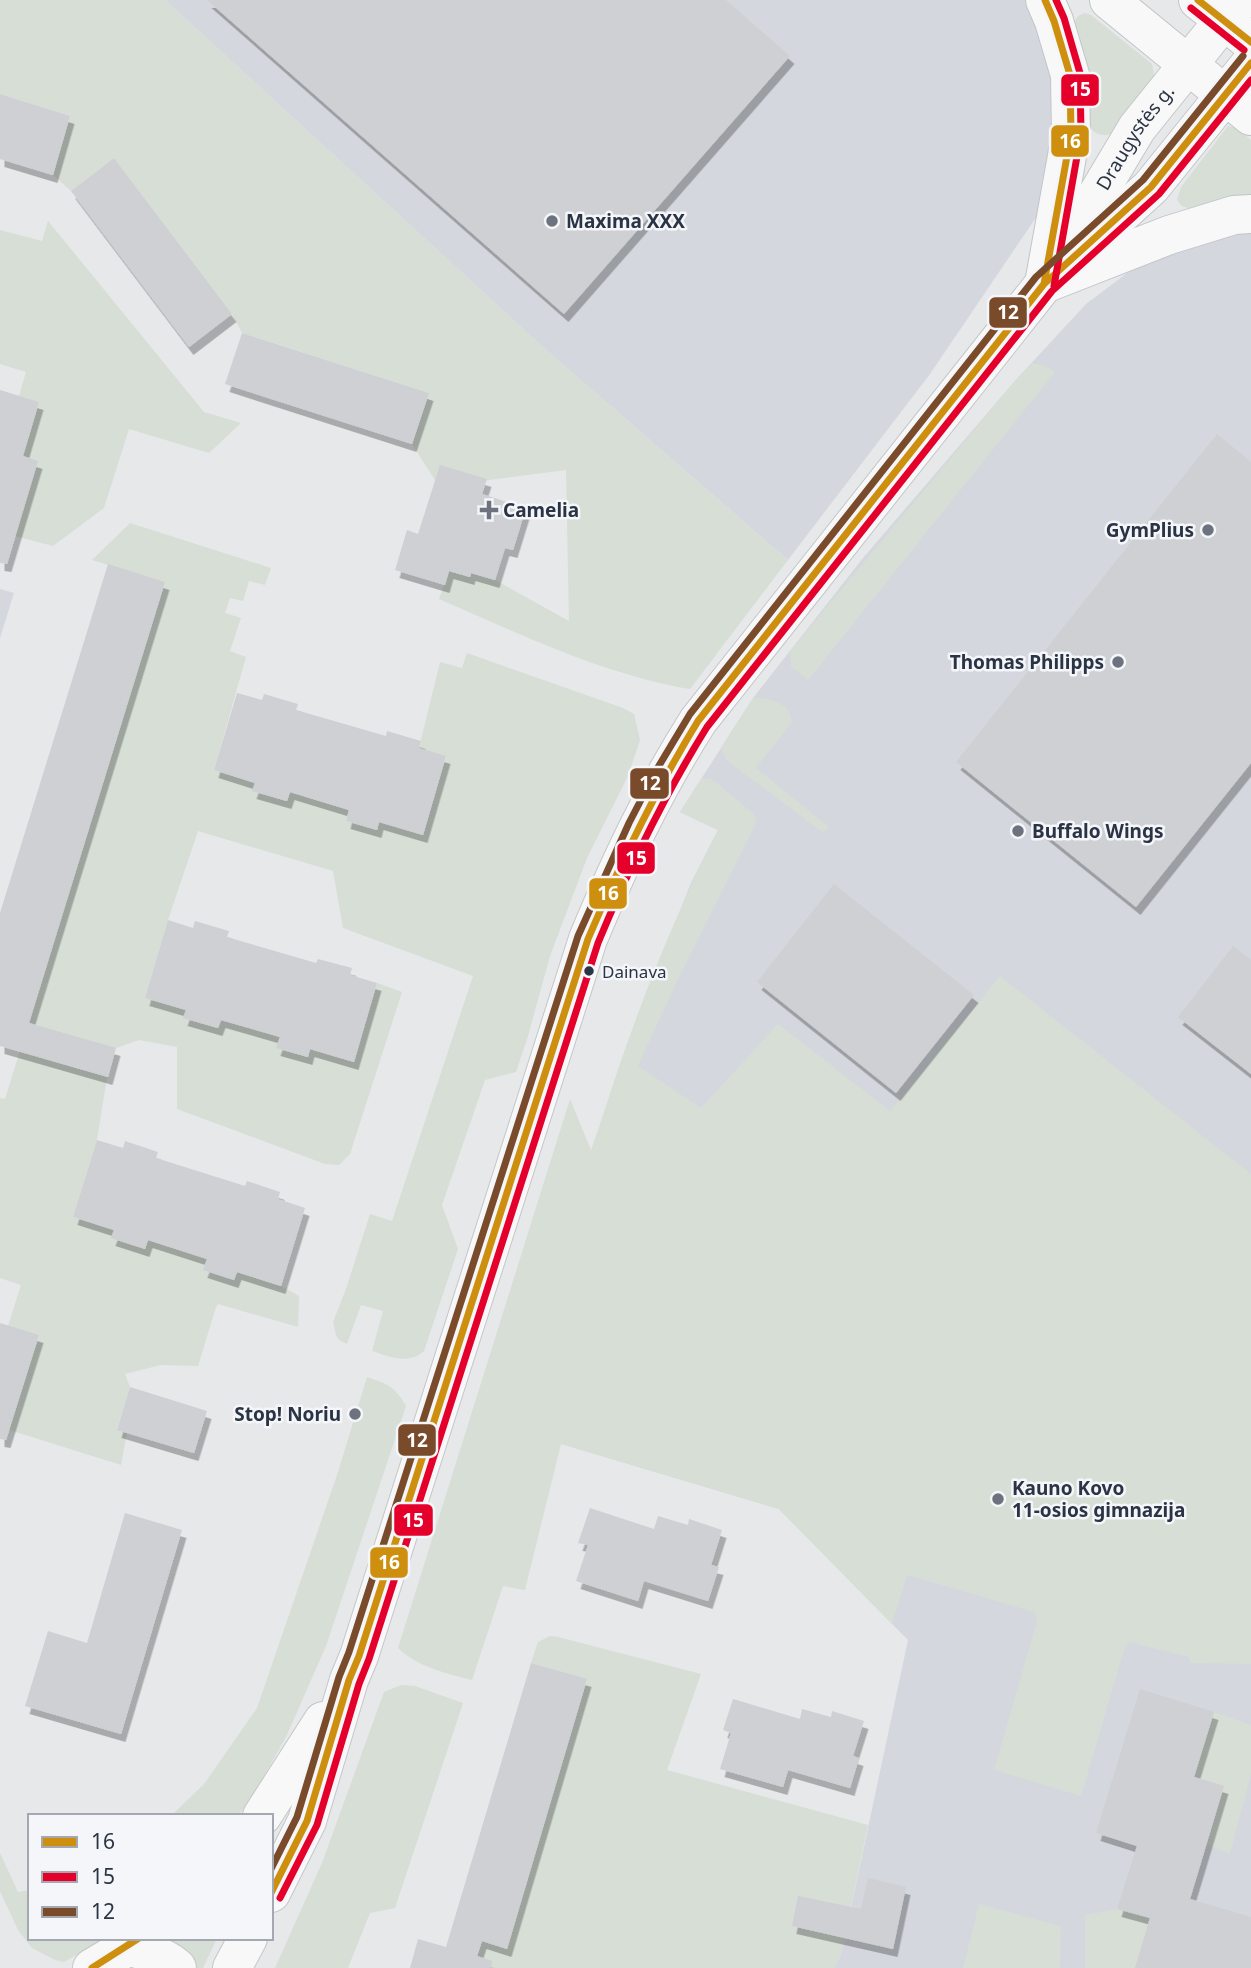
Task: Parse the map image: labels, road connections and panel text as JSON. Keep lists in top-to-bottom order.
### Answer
{
  "streets": {
    "main road": ["Draugystės g."]
  },
  "places": {
    "other": [
      "Maxima XXX",
      "GymPlius",
      "Thomas Philipps",
      "Buffalo Wings",
      "Dainava",
      "Stop! Noriu",
      "Kauno Kovo 11-osios gimnazija"
    ],
    "health": ["Camelia"]
  },
  "lines": ["transit line 16", "transit line 15", "transit line 12"],
  "legend": ["16", "15", "12"]
}
